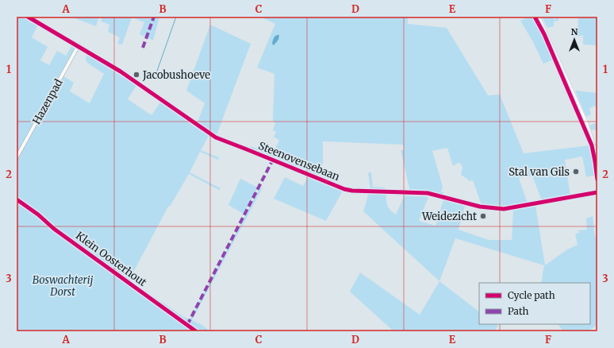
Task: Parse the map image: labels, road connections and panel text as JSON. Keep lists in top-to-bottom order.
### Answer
{
  "streets": {
    "street": ["Hazenpad", "Steenovensebaan"],
    "cycle path": ["Klein Oosterhout"]
  },
  "crossings": [
    ["Hazenpad", "Steenovensebaan"]
  ],
  "parks": ["Boswachterij Dorst"],
  "places": ["Jacobushoeve", "Stal van Gils", "Weidezicht"],
  "legend": ["Cycle path", "Path"],
  "north": "top",
  "grid": {
    "columns": [
      "A",
      "B",
      "C",
      "D",
      "E",
      "F"
    ],
    "rows": ["1", "2", "3"]
  }
}
